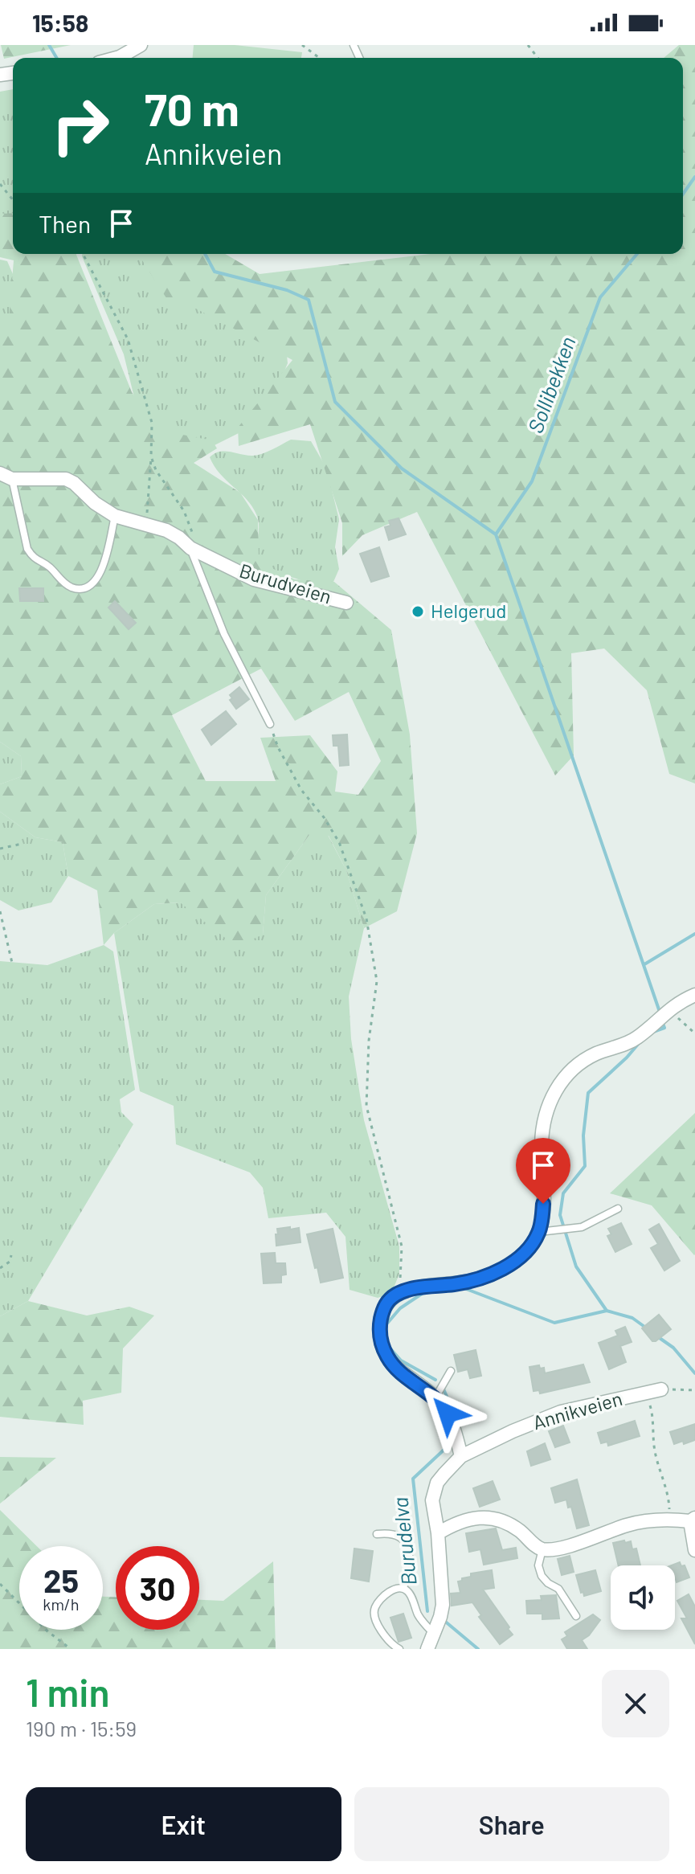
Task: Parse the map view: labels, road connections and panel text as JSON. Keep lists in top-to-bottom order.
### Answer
{
  "streets": {
    "street": ["Burudveien", "Annikveien"]
  },
  "water": ["Sollibekken", "Burudelva"],
  "places": ["Helgerud"],
  "page": {
    "status": "15:58",
    "turn": ["70 m", "Annikveien"],
    "then": "Then",
    "speed": "25 km/h",
    "limit": "30",
    "heading": ["1 min", "190 m · 15:59"],
    "buttons": ["Exit", "Share"]
  }
}
